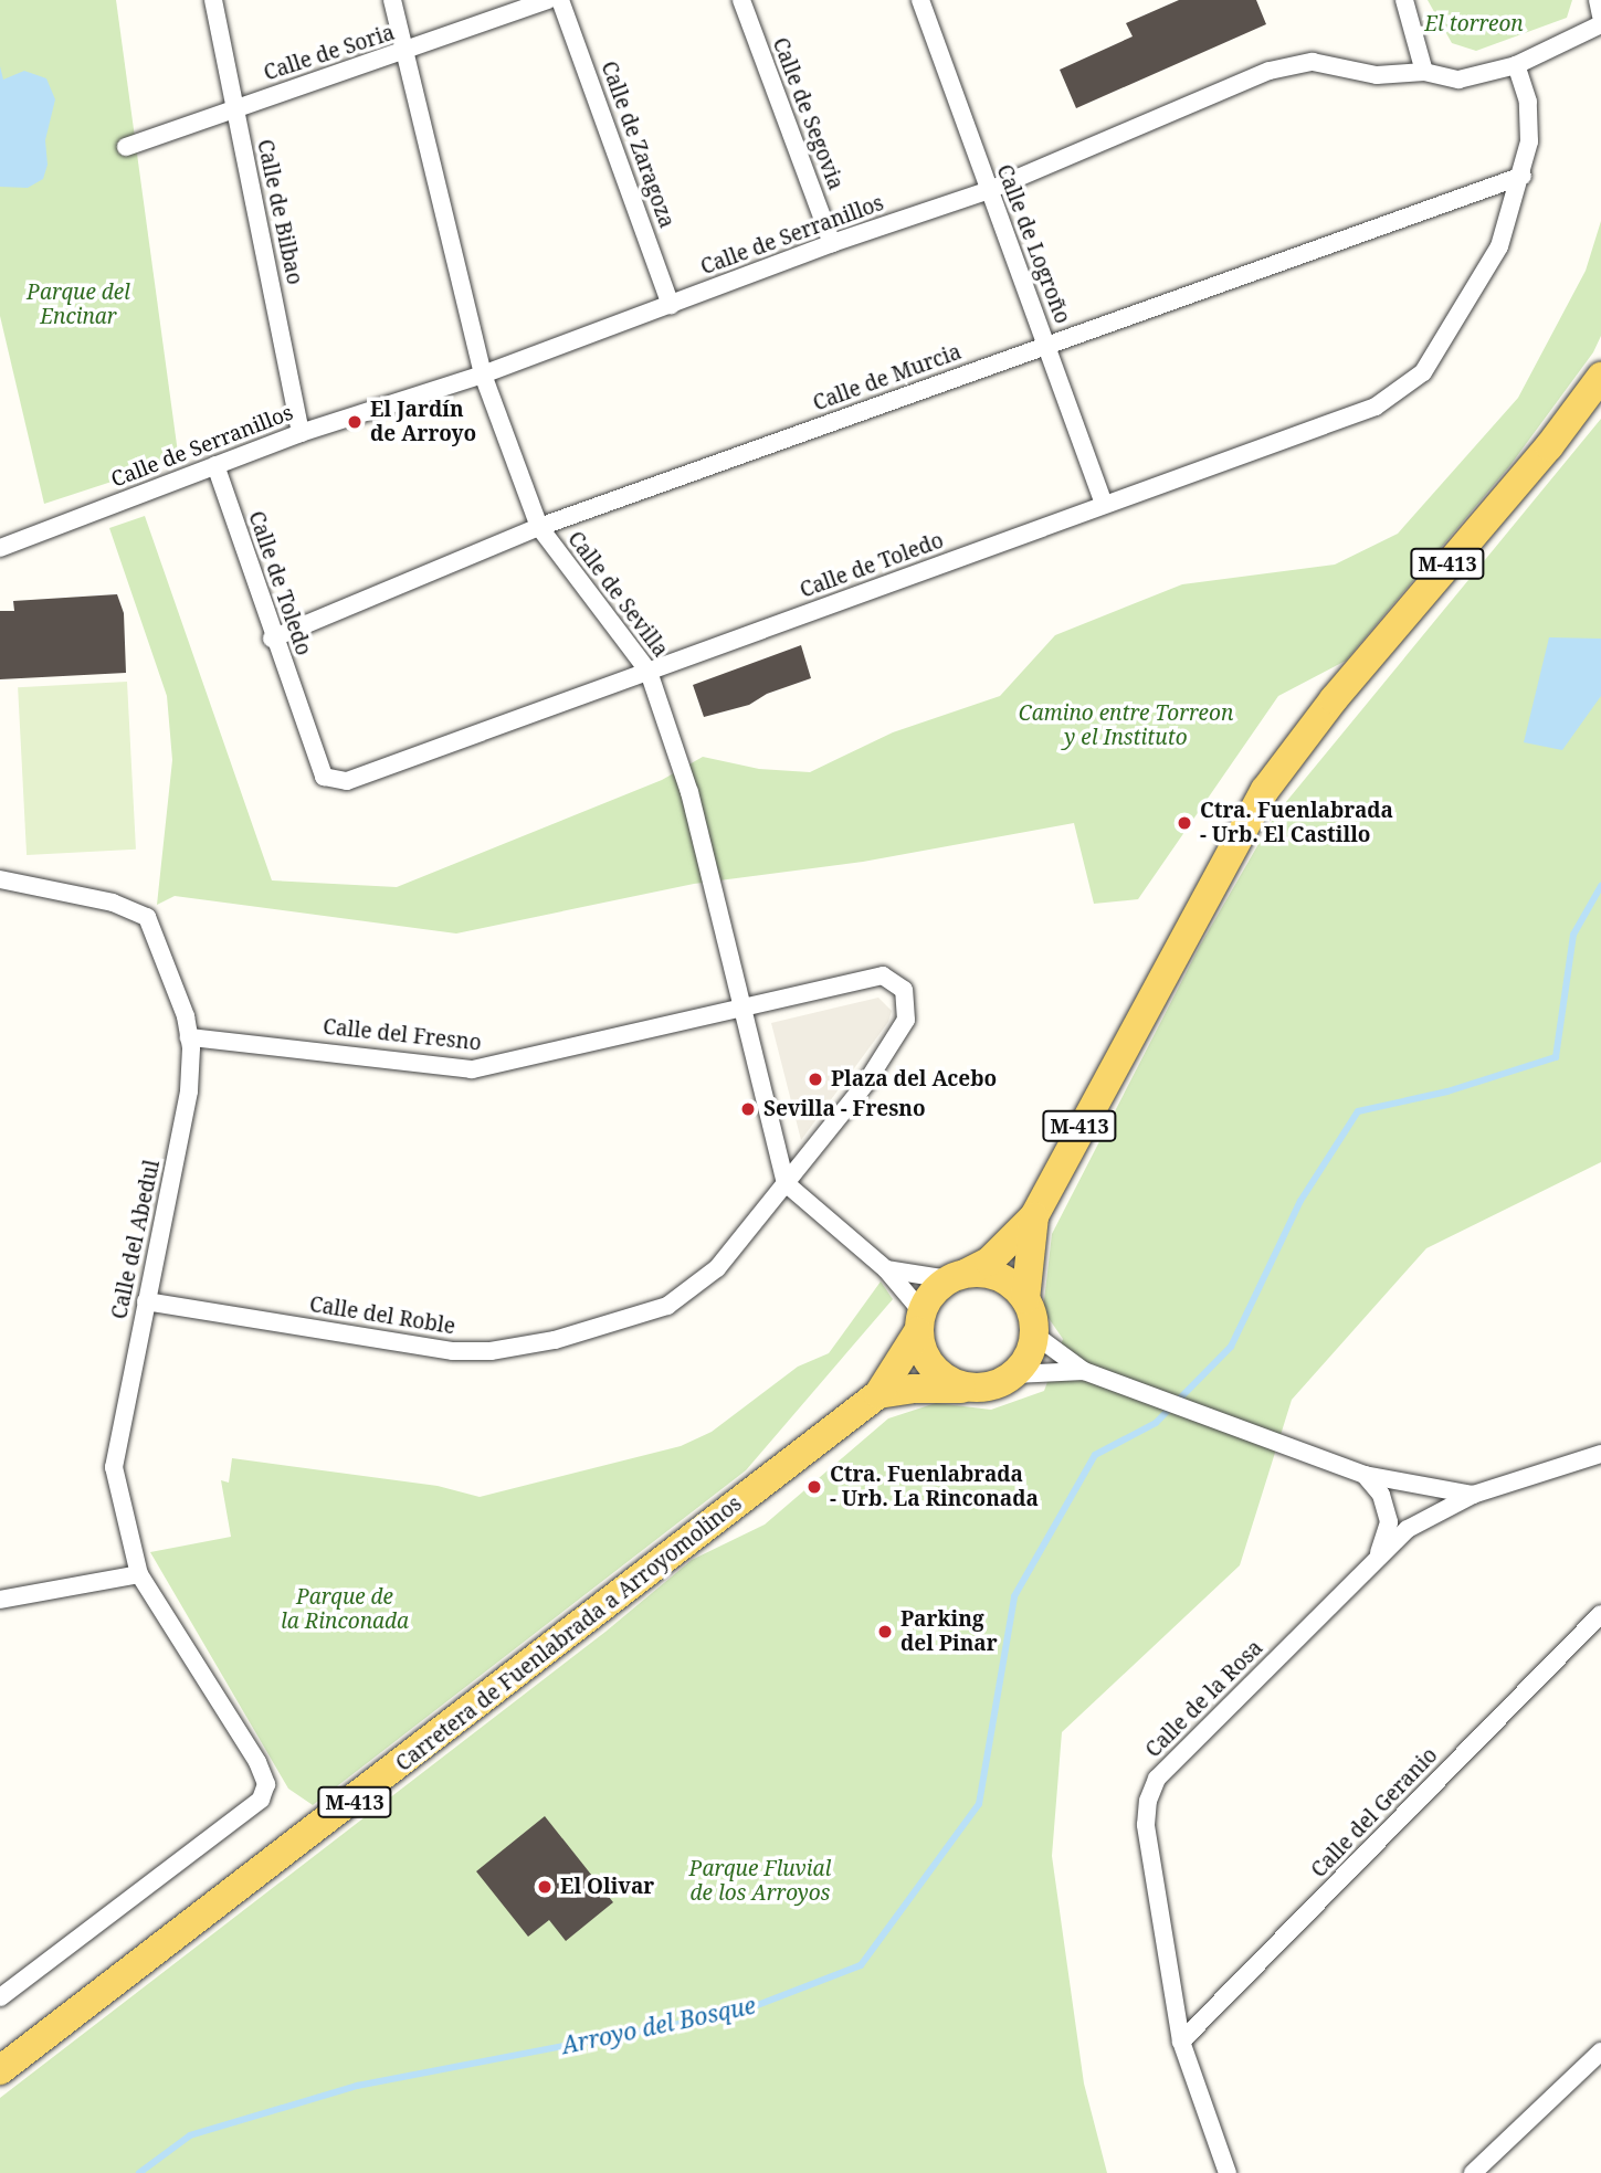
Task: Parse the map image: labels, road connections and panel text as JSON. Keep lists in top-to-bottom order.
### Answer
{
  "streets": {
    "main road": ["M-413", "Carretera de Fuenlabrada a Arroyomolinos"],
    "street": [
      "Calle de Soria",
      "Calle de Segovia",
      "Calle de Zaragoza",
      "Calle de Bilbao",
      "Calle de Serranillos",
      "Calle de Logroño",
      "Calle de Murcia",
      "Calle de Toledo",
      "Calle de Sevilla",
      "Calle del Fresno",
      "Calle del Abedul",
      "Calle del Roble",
      "Calle de la Rosa",
      "Calle del Geranio"
    ]
  },
  "crossings": [
    ["Calle de Soria", "Calle de Bilbao"],
    ["Calle de Soria", "Calle de Sevilla"],
    ["Calle de Segovia", "Calle de Serranillos"],
    ["Calle de Zaragoza", "Calle de Serranillos"],
    ["Calle de Bilbao", "Calle de Serranillos"],
    ["Calle de Serranillos", "Calle de Logroño"],
    ["Calle de Serranillos", "Calle de Toledo"],
    ["Calle de Serranillos", "Calle de Sevilla"],
    ["Calle de Logroño", "Calle de Murcia"],
    ["Calle de Logroño", "Calle de Toledo"],
    ["Calle de Murcia", "Calle de Toledo"],
    ["Calle de Murcia", "Calle de Sevilla"],
    ["M-413", "Carretera de Fuenlabrada a Arroyomolinos"],
    ["Calle de Toledo", "Calle de Sevilla"],
    ["Calle de Sevilla", "Calle del Fresno"],
    ["Calle de Sevilla", "Calle del Roble"],
    ["Calle del Fresno", "Calle del Abedul"],
    ["Calle del Abedul", "Calle del Roble"],
    ["Calle de la Rosa", "Calle del Geranio"]
  ],
  "water": ["Arroyo del Bosque"],
  "parks": [
    "El torreon",
    "Parque del Encinar",
    "Camino entre Torreon y el Instituto",
    "Parque de la Rinconada",
    "Parque Fluvial de los Arroyos"
  ],
  "places": [
    "El Jardín de Arroyo",
    "Ctra. Fuenlabrada - Urb. El Castillo",
    "Plaza del Acebo",
    "Sevilla - Fresno",
    "Ctra. Fuenlabrada - Urb. La Rinconada",
    "Parking del Pinar",
    "El Olivar"
  ]
}
